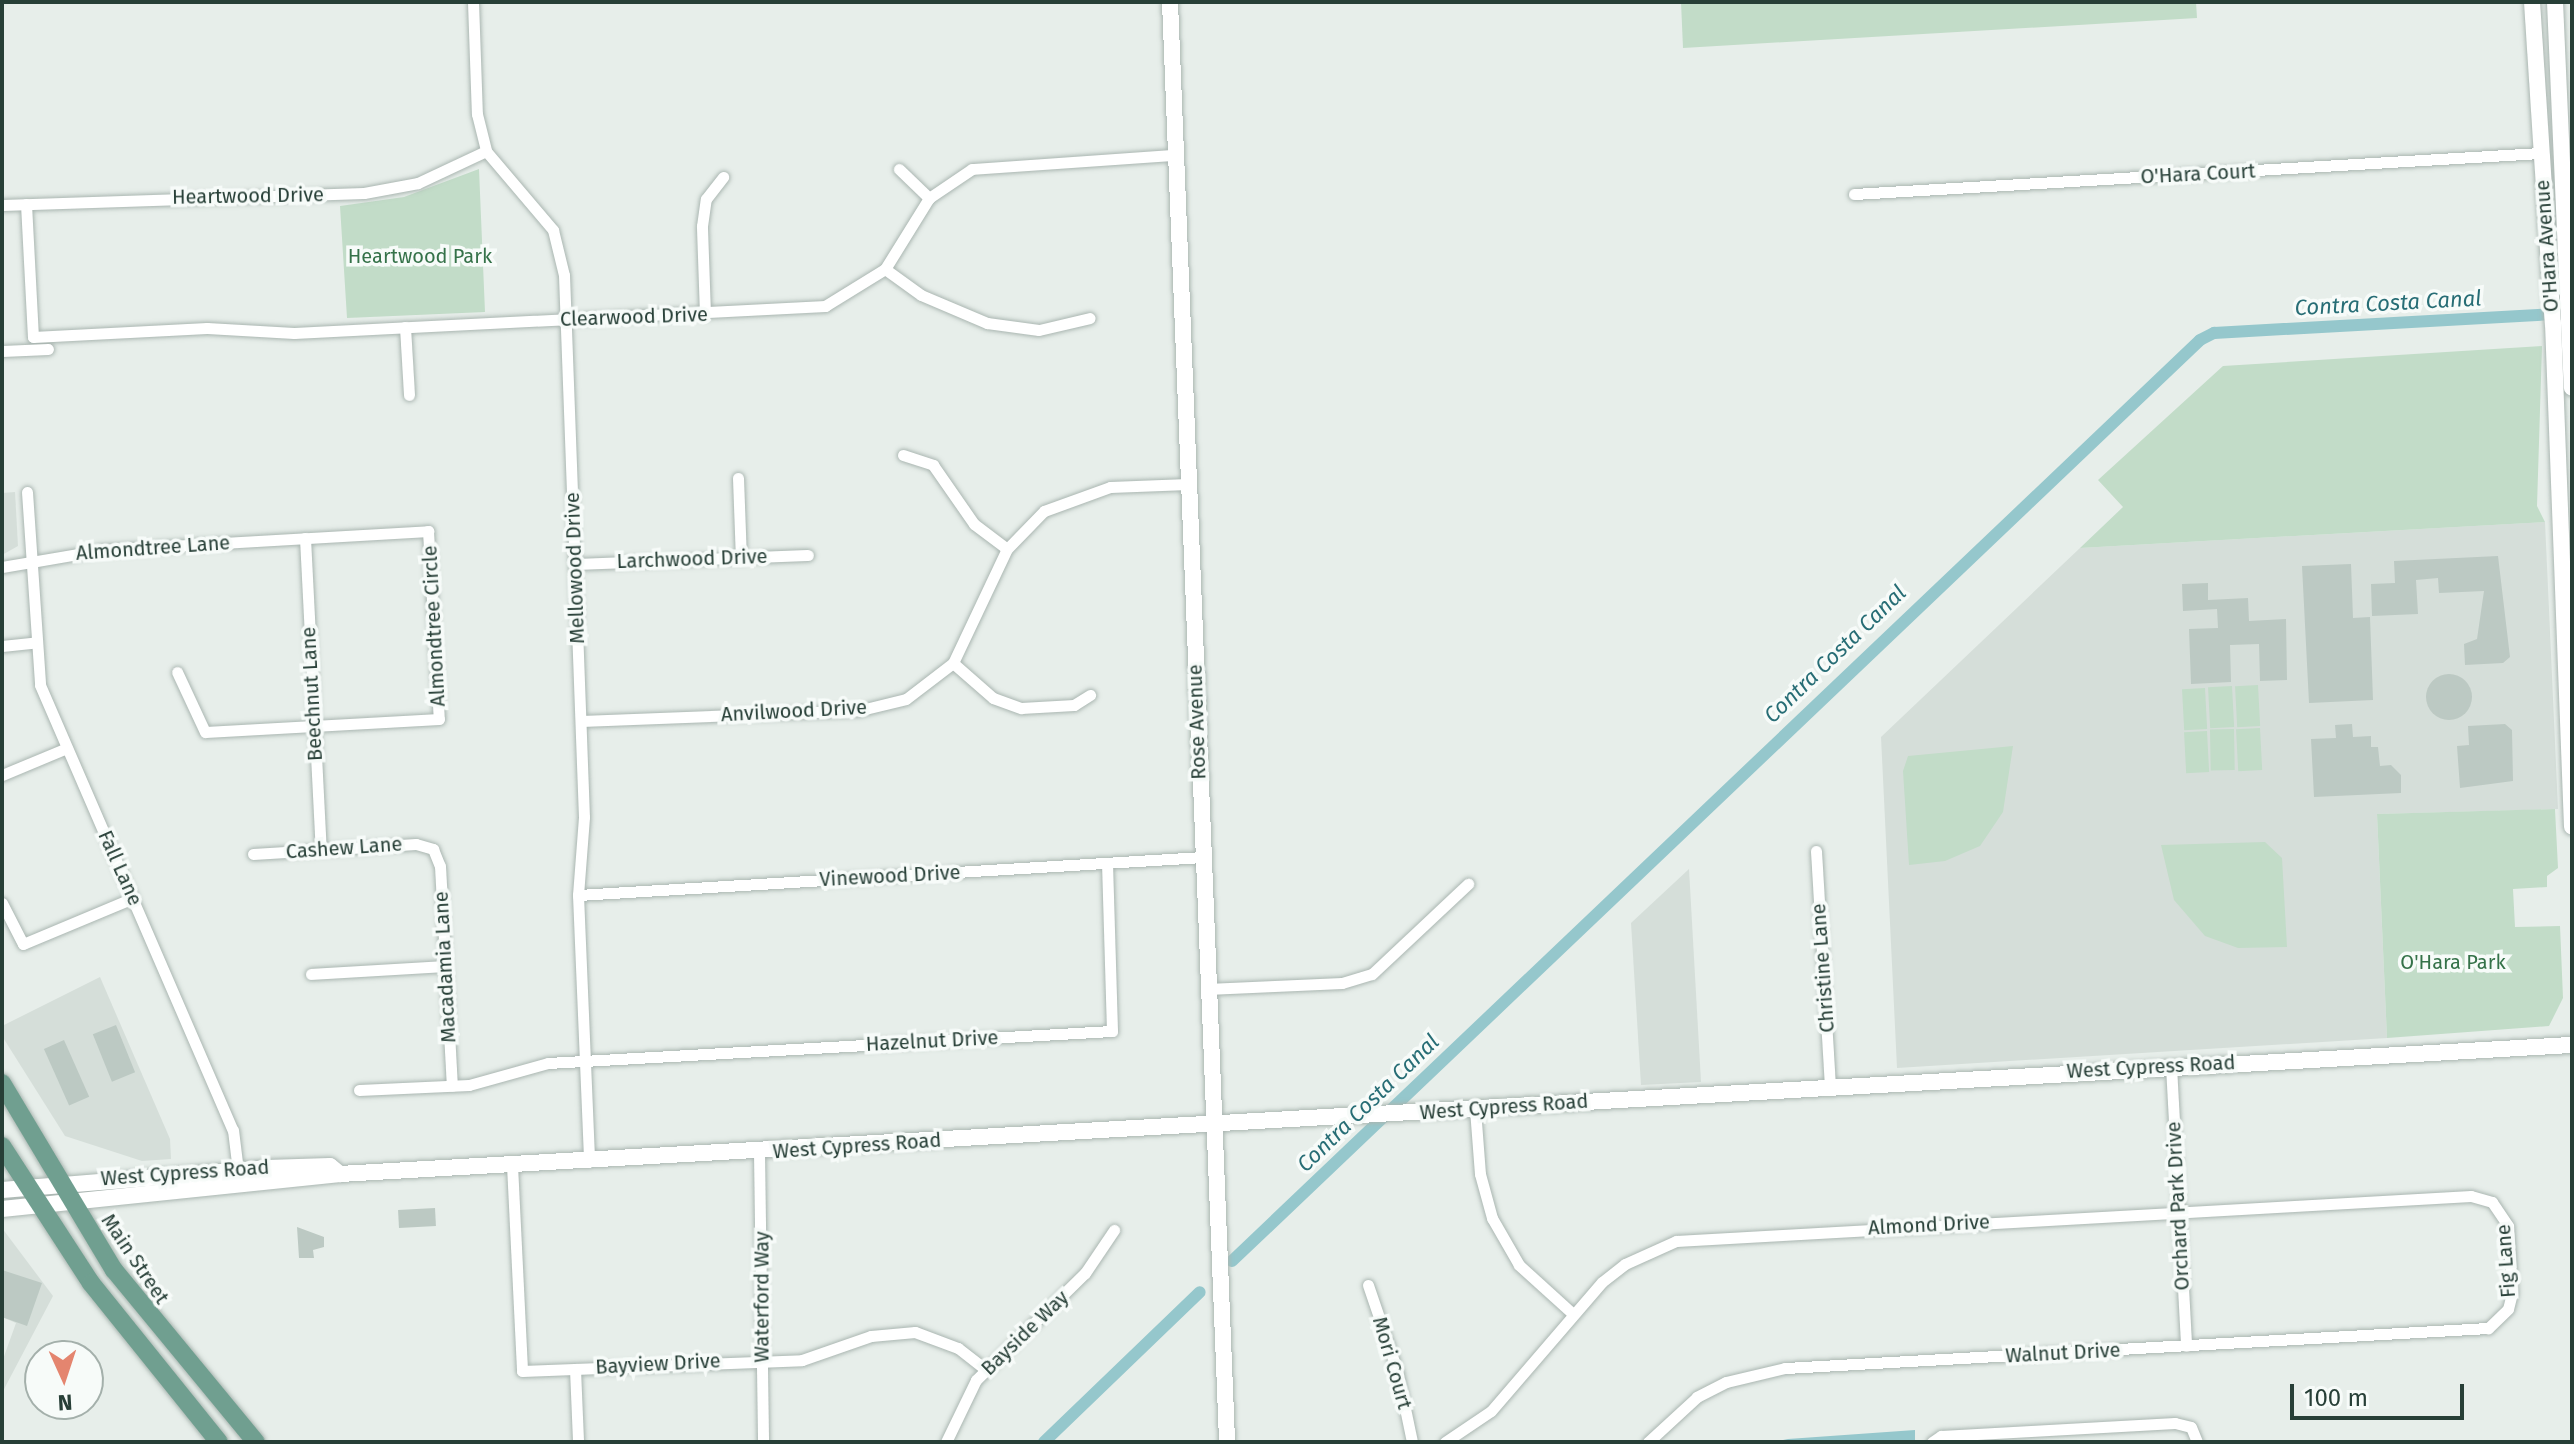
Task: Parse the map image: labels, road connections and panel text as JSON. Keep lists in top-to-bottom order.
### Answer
{
  "streets": {
    "main road": ["Main Street"],
    "street": [
      "O'Hara Court",
      "Heartwood Drive",
      "O'Hara Avenue",
      "Clearwood Drive",
      "Almondtree Lane",
      "Larchwood Drive",
      "Mellowood Drive",
      "Almondtree Circle",
      "Beechnut Lane",
      "Anvilwood Drive",
      "Rose Avenue",
      "Cashew Lane",
      "Fall Lane",
      "Vinewood Drive",
      "Macadamia Lane",
      "Christine Lane",
      "Hazelnut Drive",
      "West Cypress Road",
      "Orchard Park Drive",
      "Almond Drive",
      "Fig Lane",
      "Waterford Way",
      "Bayside Way",
      "Walnut Drive",
      "Mori Court",
      "Bayview Drive"
    ]
  },
  "crossings": [
    ["O'Hara Court", "O'Hara Avenue"],
    ["Heartwood Drive", "Clearwood Drive"],
    ["Heartwood Drive", "Mellowood Drive"],
    ["Clearwood Drive", "Mellowood Drive"],
    ["Clearwood Drive", "Rose Avenue"],
    ["Almondtree Lane", "Almondtree Circle"],
    ["Almondtree Lane", "Beechnut Lane"],
    ["Almondtree Lane", "Fall Lane"],
    ["Larchwood Drive", "Mellowood Drive"],
    ["Mellowood Drive", "Anvilwood Drive"],
    ["Mellowood Drive", "Vinewood Drive"],
    ["Mellowood Drive", "Hazelnut Drive"],
    ["Mellowood Drive", "West Cypress Road"],
    ["Almondtree Circle", "Beechnut Lane"],
    ["Beechnut Lane", "Cashew Lane"],
    ["Anvilwood Drive", "Rose Avenue"],
    ["Rose Avenue", "Vinewood Drive"],
    ["Rose Avenue", "West Cypress Road"],
    ["Cashew Lane", "Macadamia Lane"],
    ["Fall Lane", "West Cypress Road"],
    ["Vinewood Drive", "Hazelnut Drive"],
    ["Christine Lane", "West Cypress Road"],
    ["West Cypress Road", "Orchard Park Drive"],
    ["West Cypress Road", "Main Street"],
    ["West Cypress Road", "Waterford Way"],
    ["West Cypress Road", "Bayview Drive"],
    ["Orchard Park Drive", "Almond Drive"],
    ["Orchard Park Drive", "Walnut Drive"],
    ["Almond Drive", "Fig Lane"],
    ["Fig Lane", "Walnut Drive"],
    ["Waterford Way", "Bayview Drive"],
    ["Bayside Way", "Bayview Drive"]
  ],
  "water": ["Contra Costa Canal"],
  "parks": ["Heartwood Park", "O'Hara Park"],
  "scale_bar": "100 m",
  "north": "bottom"
}
